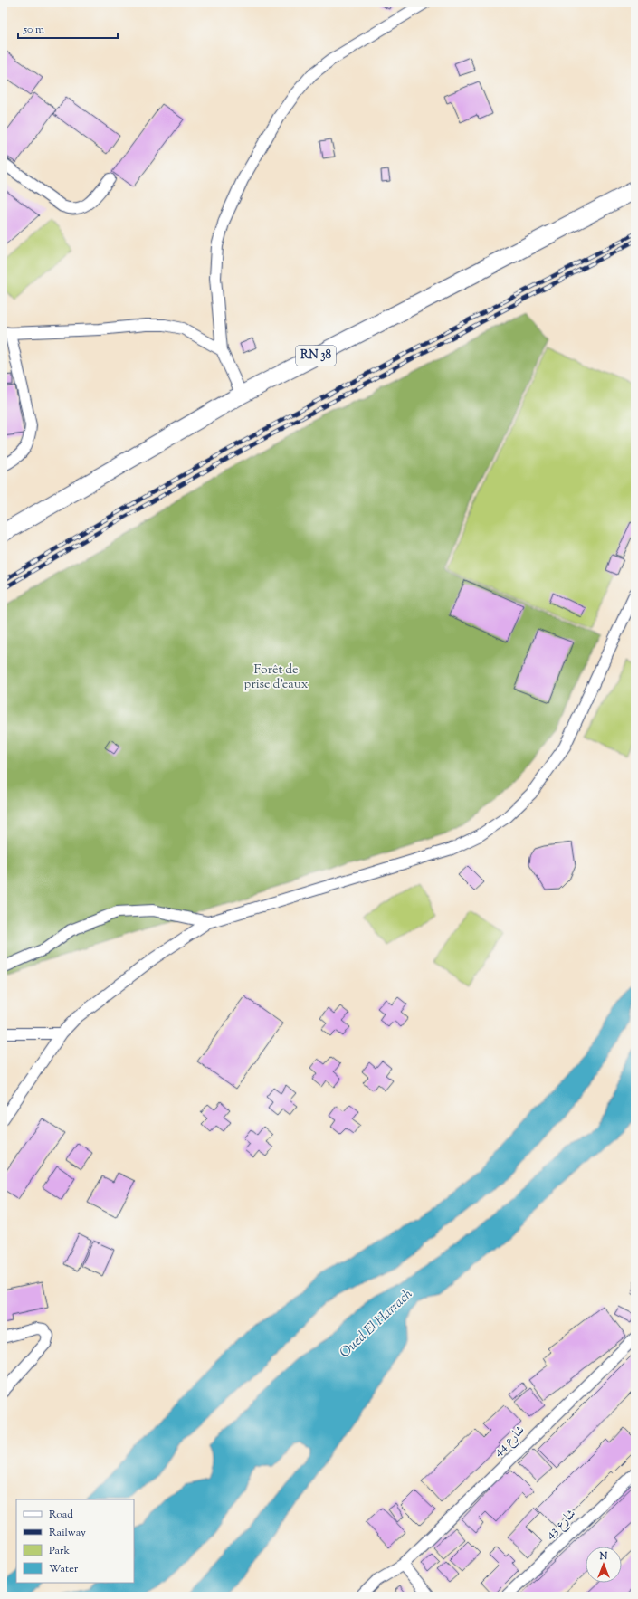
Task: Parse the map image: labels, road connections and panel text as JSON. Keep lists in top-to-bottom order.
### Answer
{
  "streets": {
    "main road": ["RN 38"],
    "street": ["شارع 44", "شارع 43"]
  },
  "water": ["Oued El Harrach"],
  "parks": ["Forêt de prise d'eaux"],
  "legend": [
    "Road",
    "Railway",
    "Park",
    "Water"
  ],
  "scale_bar": "50 m",
  "north": "top"
}
